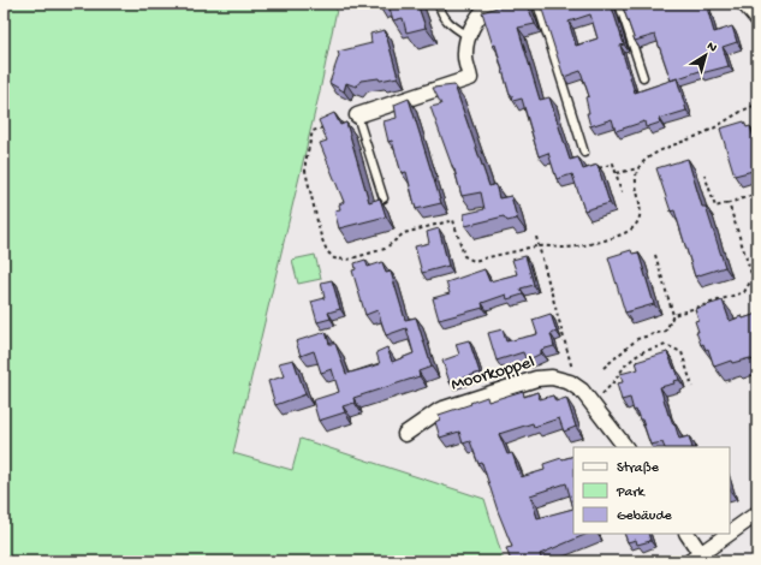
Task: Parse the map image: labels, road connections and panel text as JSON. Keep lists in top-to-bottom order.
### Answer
{
  "streets": {
    "street": ["Moorkoppel"]
  },
  "legend": ["Straße", "Park", "Gebäude"],
  "north": "top right"
}
